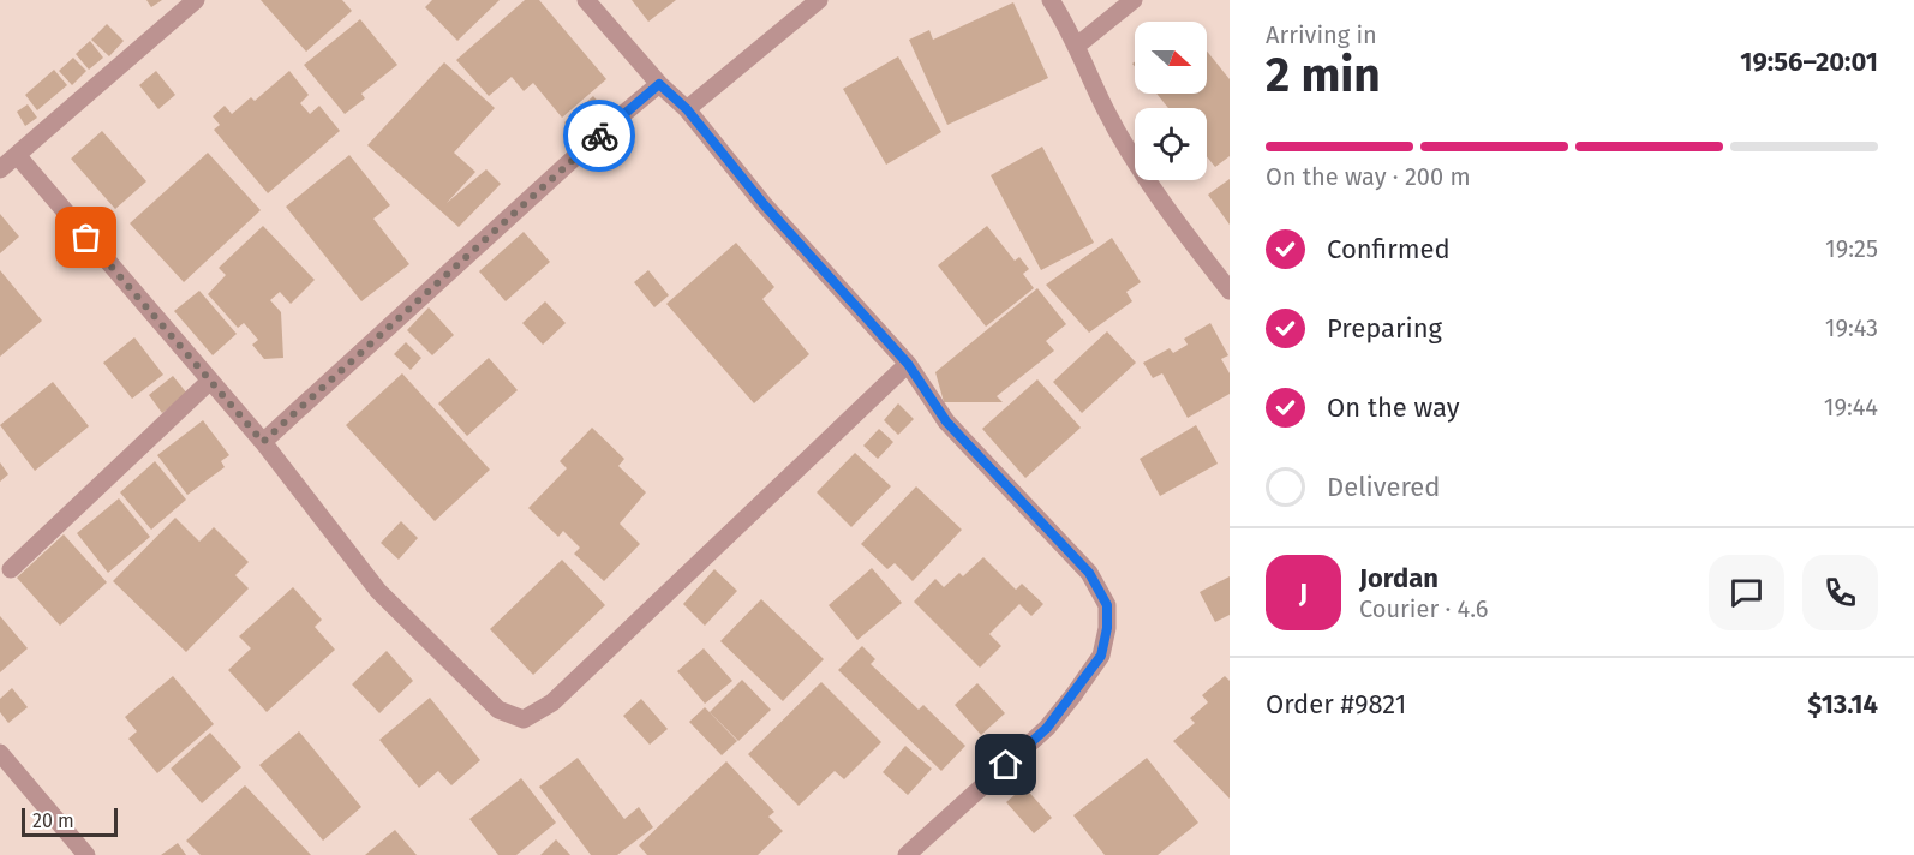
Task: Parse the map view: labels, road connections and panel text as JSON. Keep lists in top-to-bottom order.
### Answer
{
  "scale_bar": "20 m",
  "north": "right",
  "page": {
    "heading": ["2 min", "Arriving in", "19:56–20:01"],
    "panel": [
      "Jordan",
      "Courier · 4.6",
      "Order #9821",
      "$13.14"
    ],
    "bar": "On the way · 200 m",
    "list": [
      ["Confirmed", "19:25"],
      ["Preparing", "19:43"],
      ["On the way", "19:44"],
      "Delivered"
    ],
    "round": "J",
    "scale": "20 m"
  }
}
